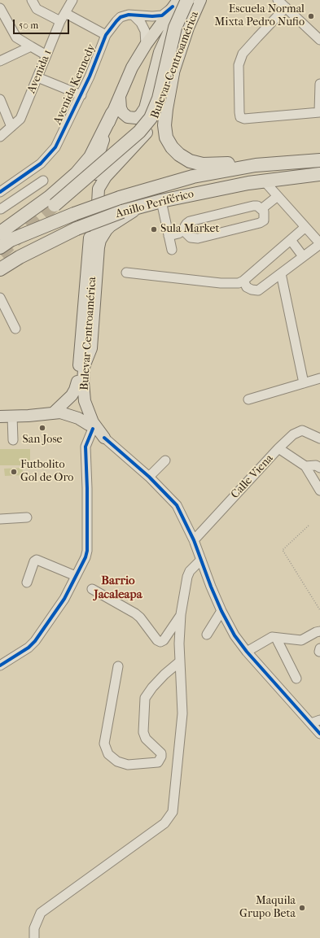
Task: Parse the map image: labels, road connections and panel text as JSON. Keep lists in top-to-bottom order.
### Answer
{
  "streets": {
    "highway": ["Anillo Periférico"],
    "main road": ["Bulevar Centroamérica"],
    "street": ["Avenida 1", "Avenida Kennedy", "Calle Viena"]
  },
  "crossings": [
    ["Bulevar Centroamérica", "Avenida Kennedy"]
  ],
  "districts": ["Barrio Jacaleapa"],
  "places": [
    "Escuela Normal Mixta Pedro Nufio",
    "Sula Market",
    "San Jose",
    "Futbolito Gol de Oro",
    "Maquila Grupo Beta"
  ],
  "scale_bar": "50 m"
}
